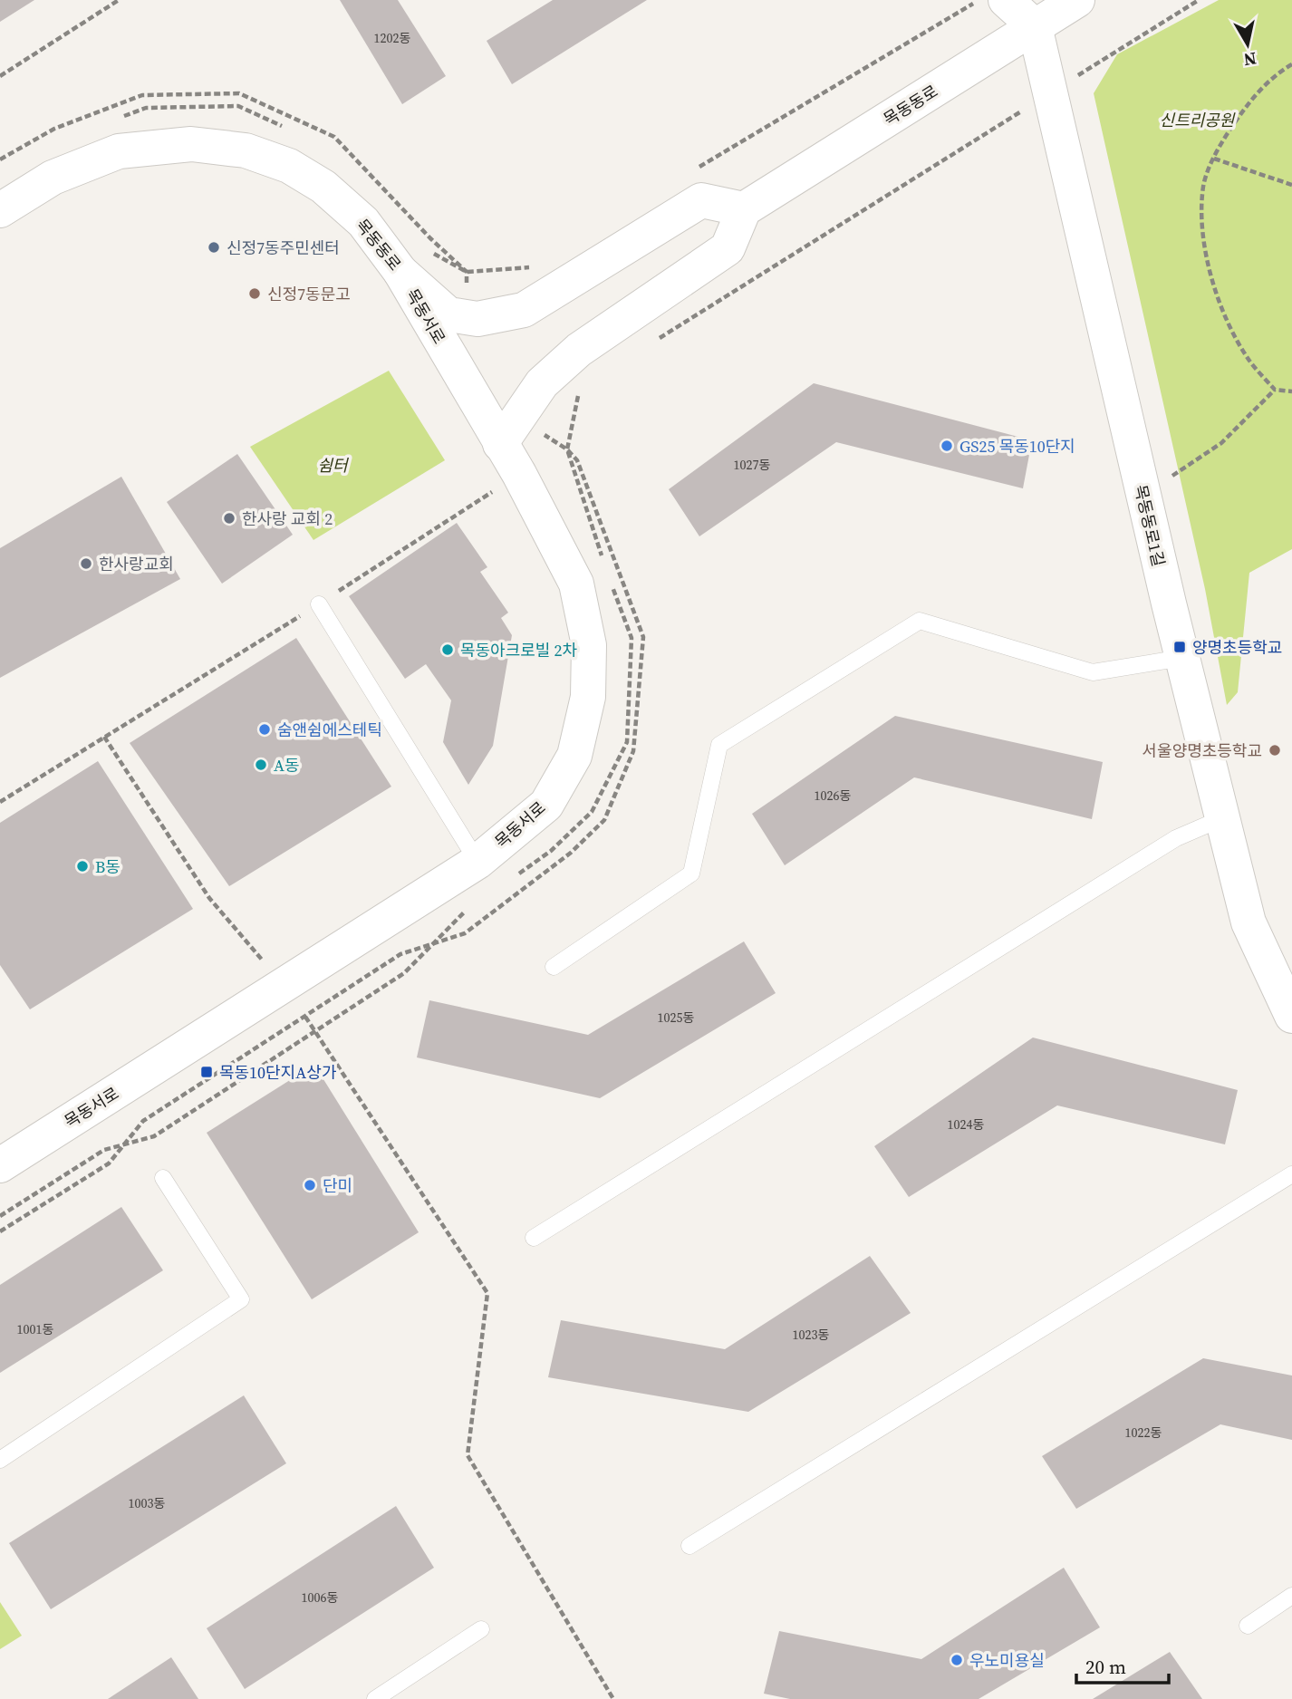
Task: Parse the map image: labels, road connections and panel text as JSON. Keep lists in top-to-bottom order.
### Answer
{
  "streets": {
    "main road": ["목동동로", "목동서로", "목동동로1길"]
  },
  "crossings": [
    ["목동동로", "목동서로"],
    ["목동동로", "목동동로1길"]
  ],
  "parks": ["신트리공원", "쉼터"],
  "places": {
    "other": [
      "신정7동주민센터",
      "신정7동문고",
      "GS25 목동10단지",
      "한사랑 교회 2",
      "한사랑교회",
      "목동아크로빌 2차",
      "숨앤쉼에스테틱",
      "서울양명초등학교",
      "A동",
      "B동",
      "단미",
      "우노미용실"
    ],
    "transit": ["양명초등학교", "목동10단지A상가"]
  },
  "house_numbers": [
    "1202동",
    "1027동",
    "1026동",
    "1025동",
    "1024동",
    "1001동",
    "1023동",
    "1022동",
    "1003동",
    "1006동"
  ],
  "scale_bar": "20 m",
  "north": "bottom"
}
